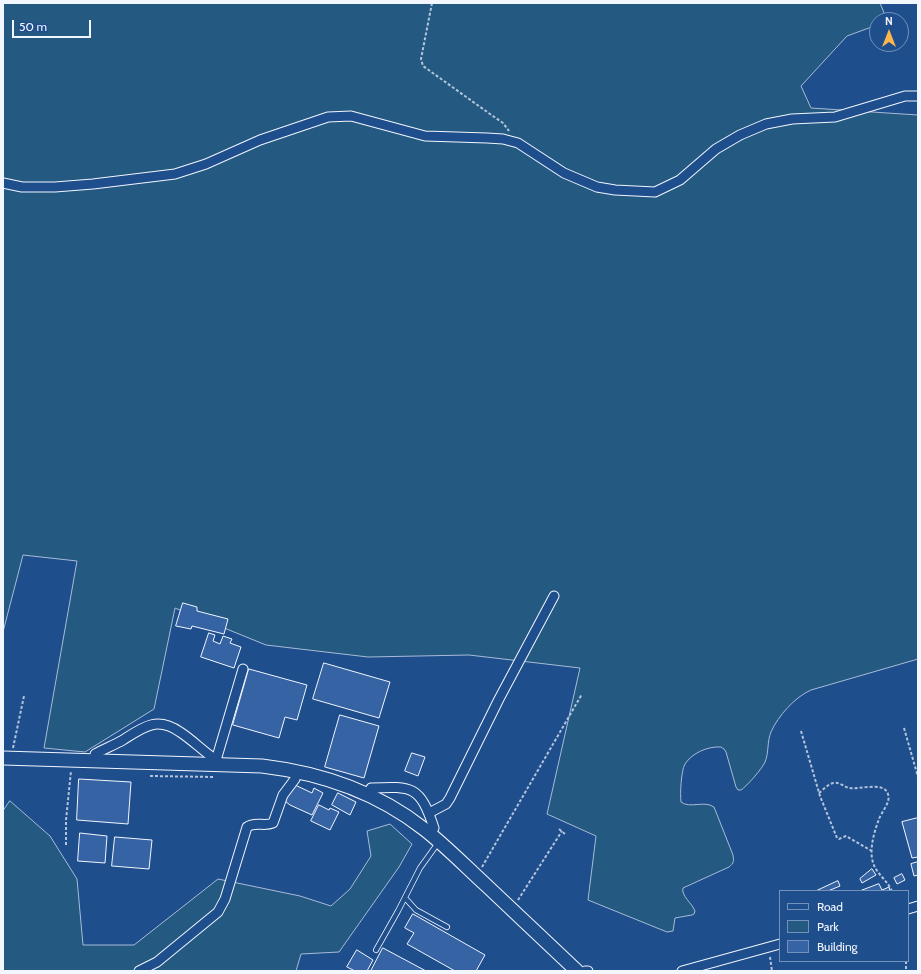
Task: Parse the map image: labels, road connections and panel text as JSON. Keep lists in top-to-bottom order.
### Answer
{
  "legend": ["Road", "Park", "Building"],
  "scale_bar": "50 m",
  "north": "top"
}
